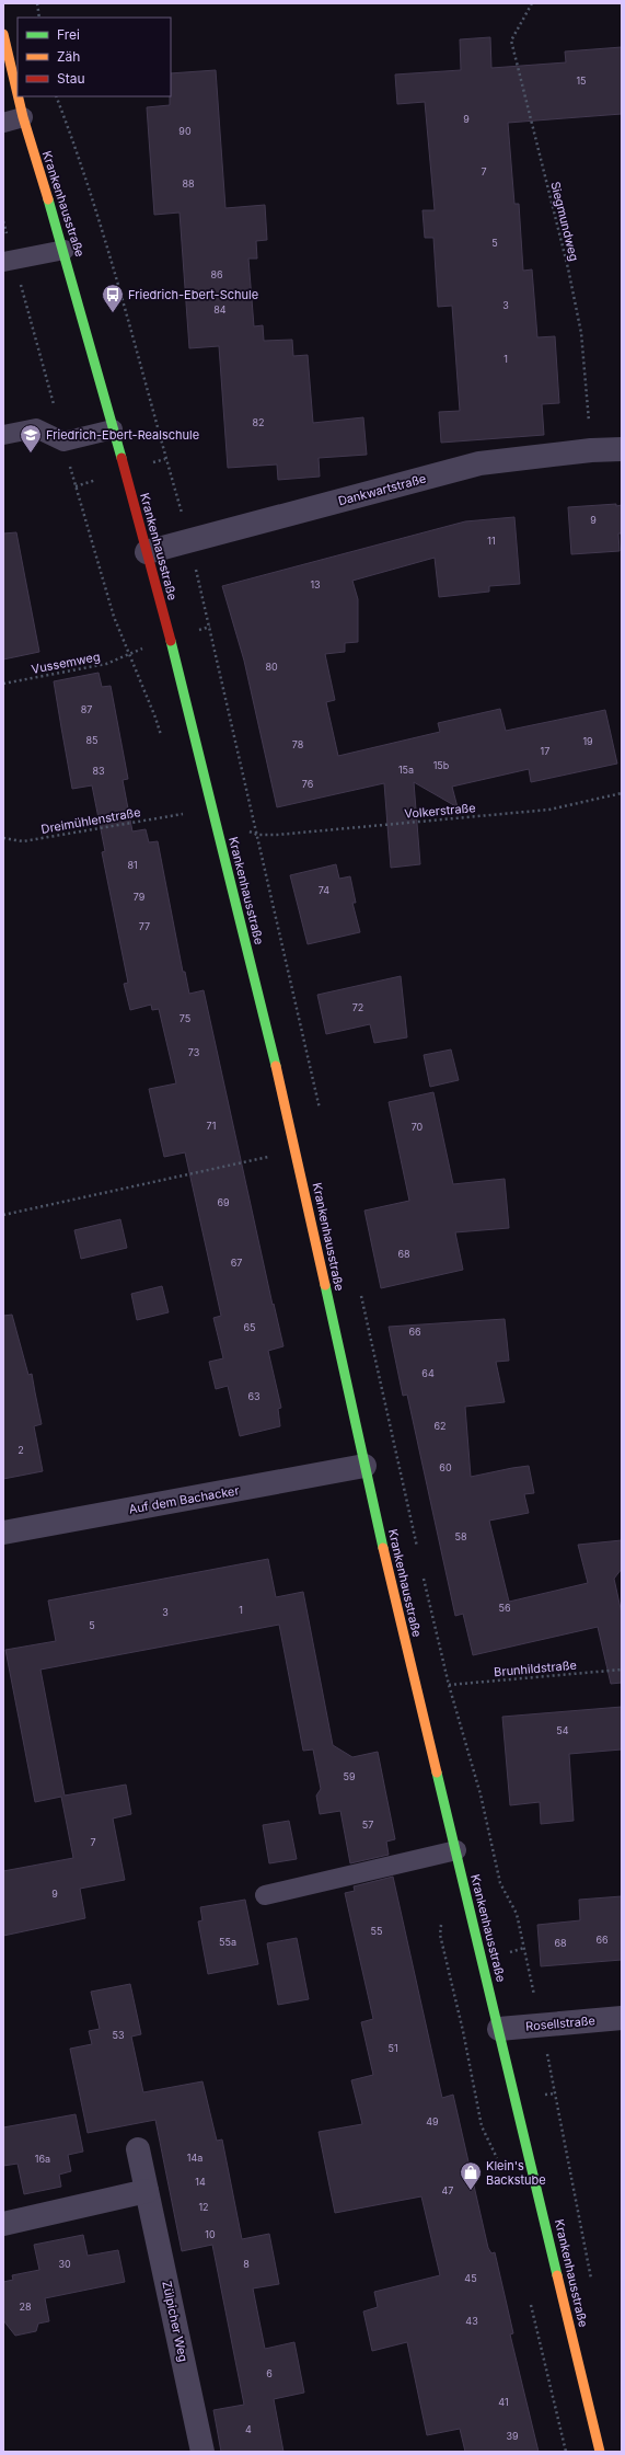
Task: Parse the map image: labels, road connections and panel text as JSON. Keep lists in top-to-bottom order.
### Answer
{
  "streets": {
    "street": [
      "Krankenhausstraße",
      "Dankwartstraße",
      "Auf dem Bachacker",
      "Rosellstraße",
      "Zülpicher Weg"
    ],
    "path": [
      "Siegmundweg",
      "Vussemweg",
      "Volkerstraße",
      "Dreimühlenstraße",
      "Brunhildstraße"
    ]
  },
  "crossings": [
    ["Krankenhausstraße", "Dankwartstraße"],
    ["Krankenhausstraße", "Auf dem Bachacker"],
    ["Krankenhausstraße", "Rosellstraße"],
    ["Siegmundweg", "Dankwartstraße"]
  ],
  "places": {
    "bus stop": ["Friedrich-Ebert-Schule"],
    "school or university": ["Friedrich-Ebert-Realschule"],
    "shop": ["Klein's Backstube"]
  },
  "house_numbers": [
    "15",
    "9",
    "90",
    "7",
    "88",
    "5",
    "86",
    "3",
    "84",
    "1",
    "82",
    "9",
    "11",
    "13",
    "80",
    "87",
    "85",
    "19",
    "78",
    "17",
    "15b",
    "15a",
    "83",
    "76",
    "81",
    "74",
    "79",
    "77",
    "72",
    "75",
    "73",
    "71",
    "70",
    "69",
    "68",
    "67",
    "65",
    "66",
    "64",
    "63",
    "62",
    "2",
    "60",
    "58",
    "56",
    "1",
    "3",
    "5",
    "54",
    "59",
    "57",
    "7",
    "9",
    "55",
    "66",
    "55a",
    "68",
    "53",
    "51",
    "49",
    "14a",
    "16a",
    "14",
    "47",
    "12",
    "10",
    "30",
    "8",
    "45",
    "28",
    "43",
    "6",
    "41",
    "4",
    "39"
  ],
  "legend": ["Frei", "Zäh", "Stau"]
}
